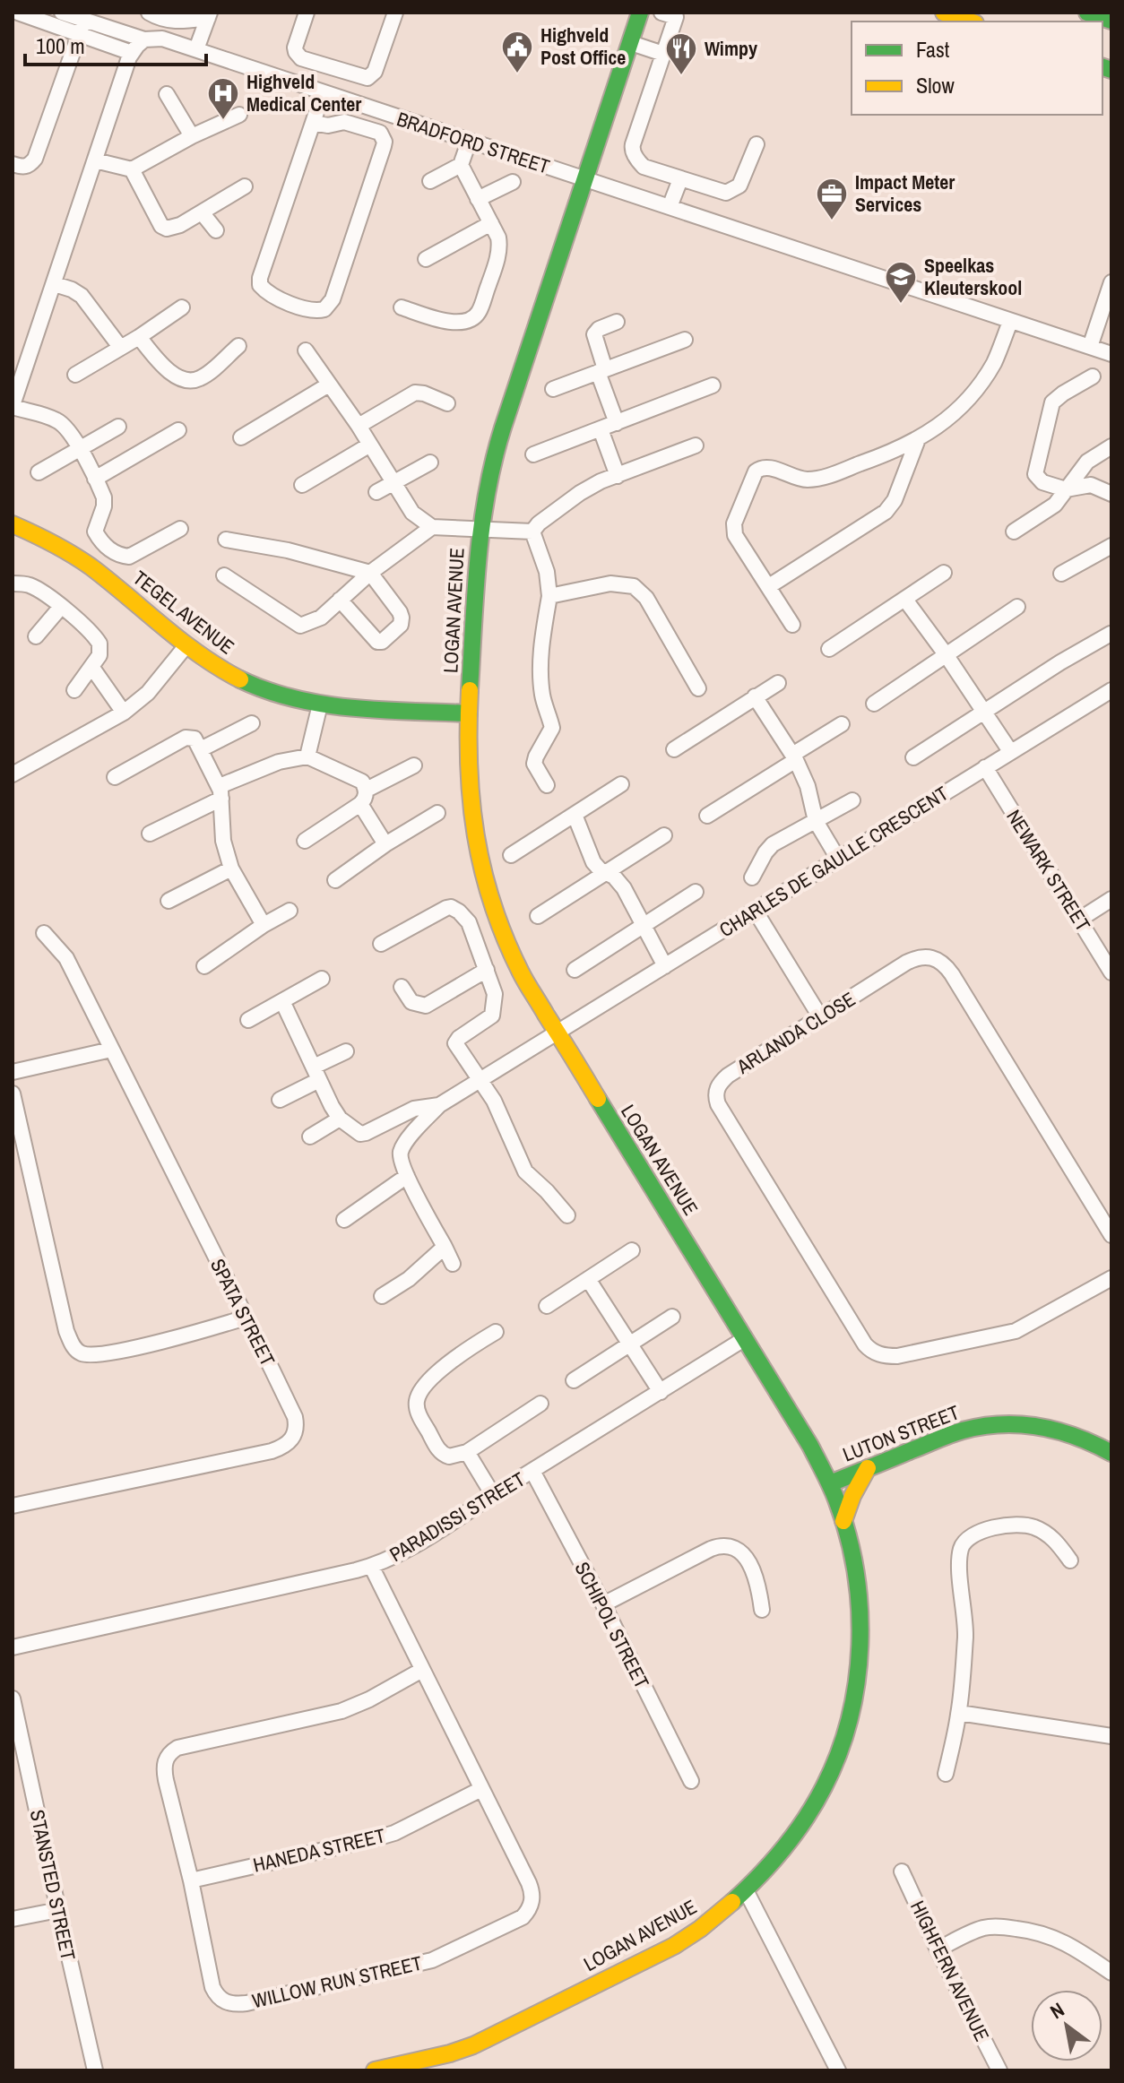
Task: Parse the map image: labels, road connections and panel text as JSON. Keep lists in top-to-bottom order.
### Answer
{
  "streets": {
    "street": [
      "BRADFORD STREET",
      "LOGAN AVENUE",
      "TEGEL AVENUE",
      "CHARLES DE GAULLE CRESCENT",
      "NEWARK STREET",
      "ARLANDA CLOSE",
      "SPATA STREET",
      "LUTON STREET",
      "PARADISSI STREET",
      "SCHIPOL STREET",
      "HANEDA STREET",
      "STANSTED STREET",
      "HIGHFERN AVENUE",
      "WILLOW RUN STREET"
    ]
  },
  "crossings": [
    ["BRADFORD STREET", "LOGAN AVENUE"],
    ["LOGAN AVENUE", "TEGEL AVENUE"],
    ["LOGAN AVENUE", "CHARLES DE GAULLE CRESCENT"],
    ["LOGAN AVENUE", "LUTON STREET"],
    ["LOGAN AVENUE", "PARADISSI STREET"],
    ["CHARLES DE GAULLE CRESCENT", "NEWARK STREET"],
    ["PARADISSI STREET", "SCHIPOL STREET"],
    ["PARADISSI STREET", "WILLOW RUN STREET"],
    ["HANEDA STREET", "WILLOW RUN STREET"]
  ],
  "places": {
    "public building": ["Highveld Post Office"],
    "restaurant": ["Wimpy"],
    "hospital": ["Highveld Medical Center"],
    "office": ["Impact Meter Services"],
    "school or university": ["Speelkas Kleuterskool"]
  },
  "legend": ["Fast", "Slow"],
  "scale_bar": "100 m",
  "north": "top left"
}
